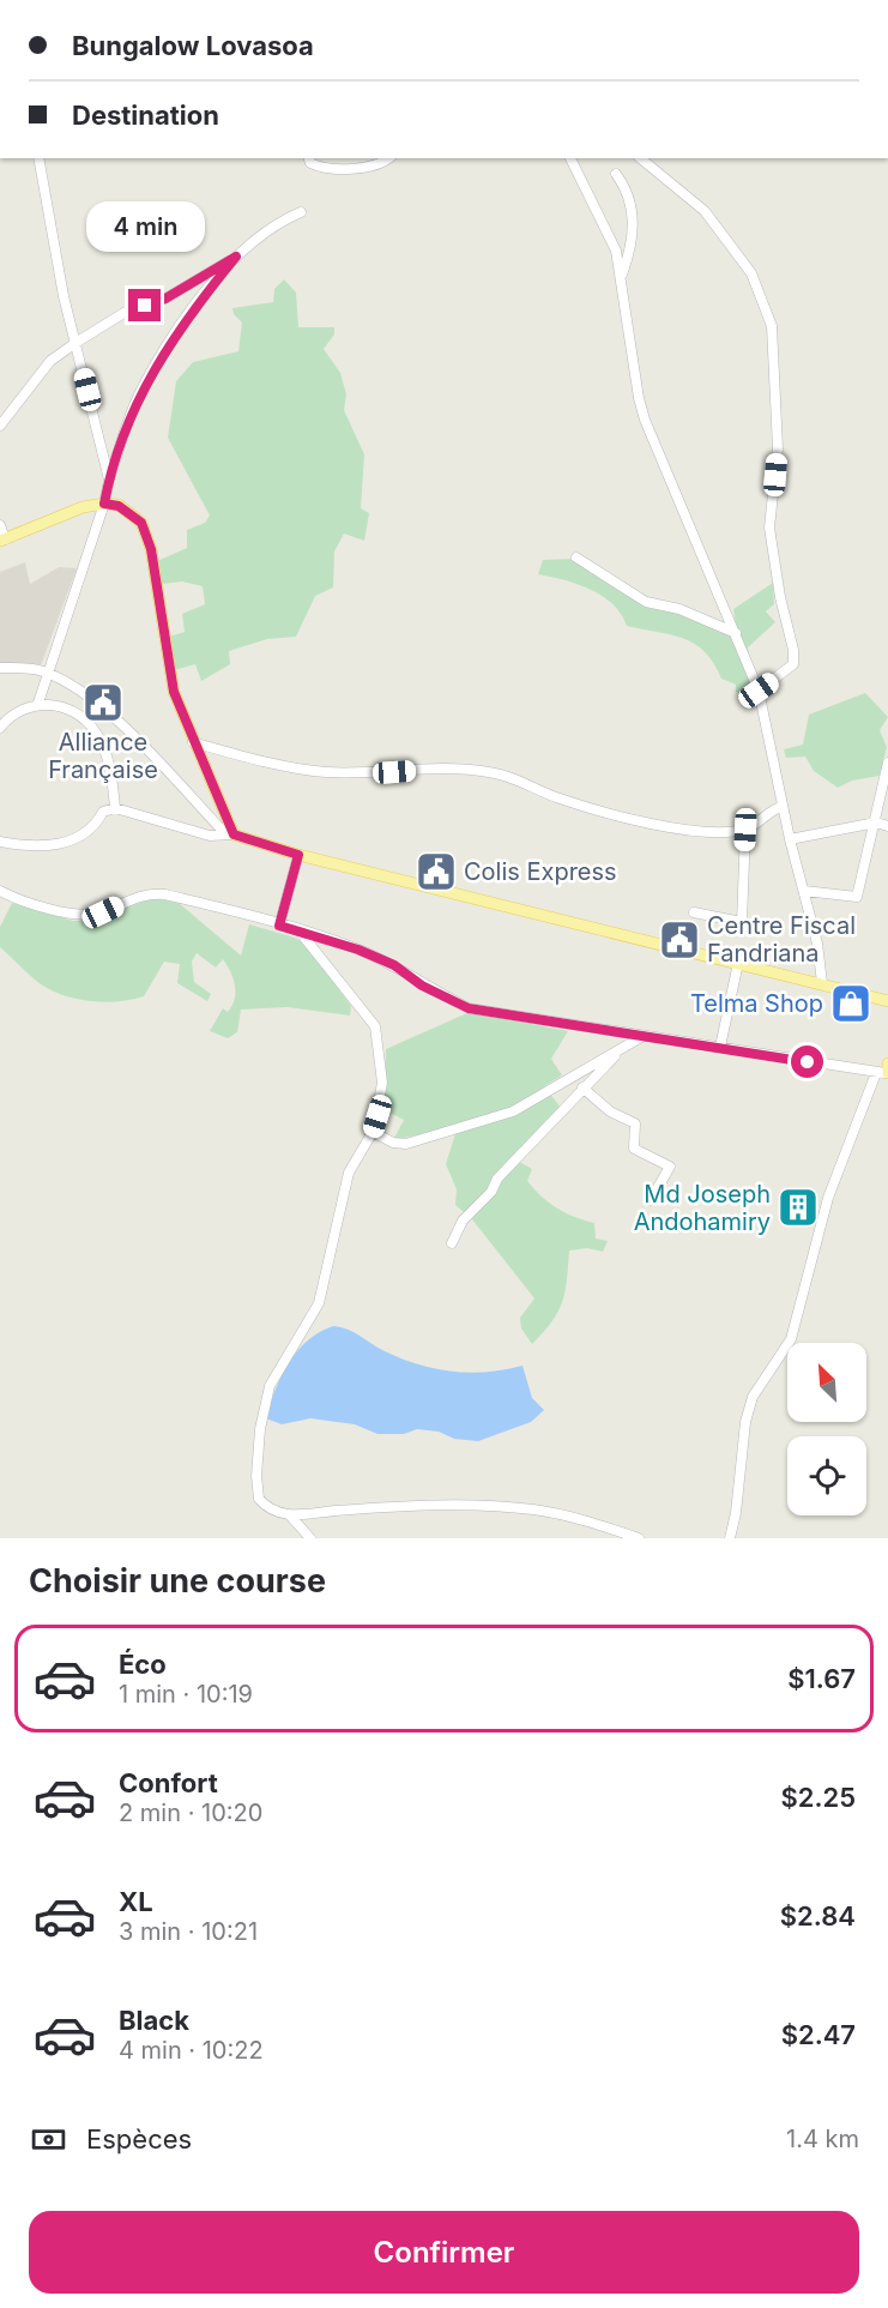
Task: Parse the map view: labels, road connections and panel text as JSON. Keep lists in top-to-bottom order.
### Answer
{
  "places": {
    "public building": ["Alliance Française", "Colis Express", "Centre Fiscal Fandriana"],
    "shop": ["Telma Shop"],
    "building": ["Md Joseph Andohamiry"]
  },
  "north": "top left",
  "page": {
    "banner": ["Bungalow Lovasoa", "Destination"],
    "bubble": "4 min",
    "heading": "Choisir une course",
    "list": [
      {
        "name": "Éco",
        "note": "1 min · 10:19",
        "value": "$1.67"
      },
      {
        "name": "Confort",
        "note": "2 min · 10:20",
        "value": "$2.25"
      },
      {
        "name": "XL",
        "note": "3 min · 10:21",
        "value": "$2.84"
      },
      {
        "name": "Black",
        "note": "4 min · 10:22",
        "value": "$2.47"
      }
    ],
    "pay": ["Espèces", "1.4 km"],
    "buttons": "Confirmer"
  }
}
